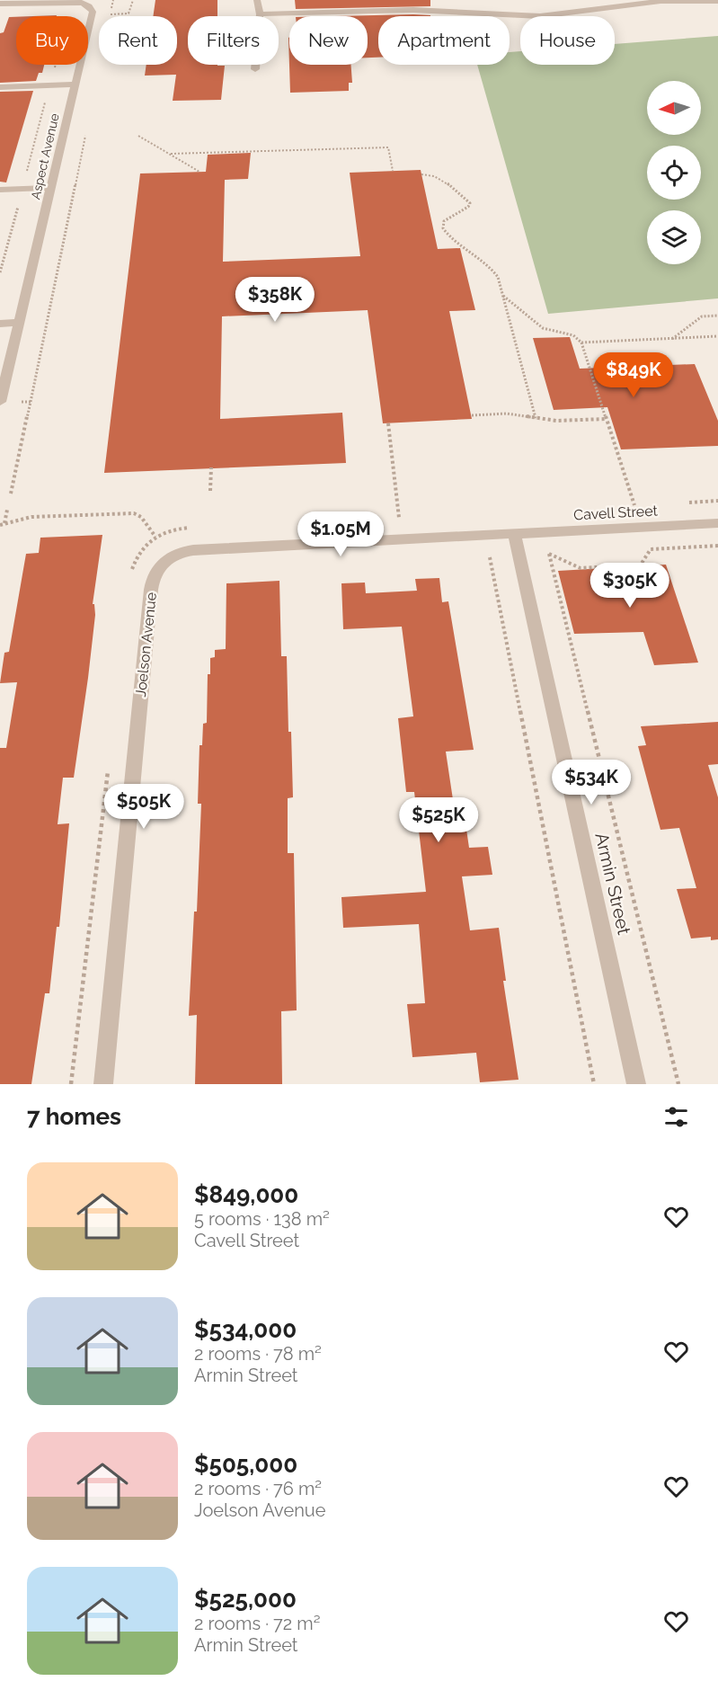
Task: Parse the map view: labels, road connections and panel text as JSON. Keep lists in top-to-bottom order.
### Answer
{
  "streets": {
    "street": [
      "Aspect Avenue",
      "Cavell Street",
      "Joelson Avenue",
      "Armin Street"
    ]
  },
  "crossings": [
    ["Cavell Street", "Joelson Avenue"],
    ["Cavell Street", "Armin Street"],
    ["Joelson Avenue", "Armin Street"]
  ],
  "north": "left",
  "page": {
    "chip": [
      "Buy",
      "Rent",
      "Filters",
      "New",
      "Apartment",
      "House"
    ],
    "price": [
      "$358K",
      "$849K",
      "$1.05M",
      "$305K",
      "$534K",
      "$505K",
      "$525K"
    ],
    "heading": "7 homes",
    "list": [
      {
        "name": "$849,000",
        "note": "5 rooms · 138 m² · Cavell Street"
      },
      {
        "name": "$534,000",
        "note": "2 rooms · 78 m² · Armin Street"
      },
      {
        "name": "$505,000",
        "note": "2 rooms · 76 m² · Joelson Avenue"
      },
      {
        "name": "$525,000",
        "note": "2 rooms · 72 m² · Armin Street"
      }
    ]
  }
}
